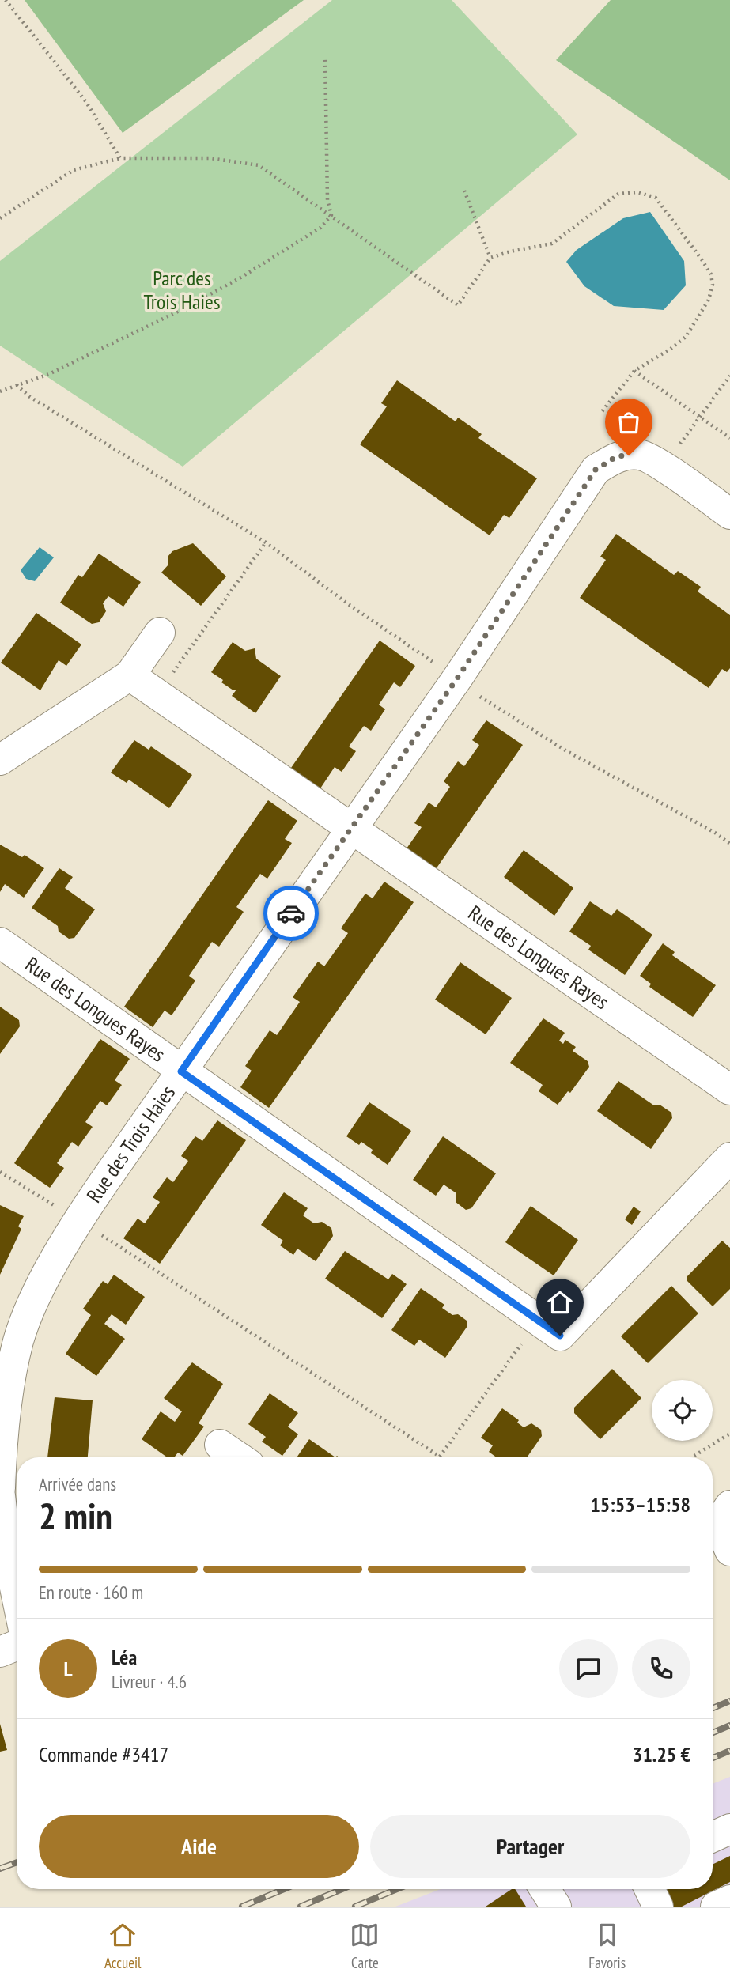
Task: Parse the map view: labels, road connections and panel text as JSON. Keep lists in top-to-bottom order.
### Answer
{
  "streets": {
    "street": ["Rue des Longues Rayes", "Rue des Trois Haies"]
  },
  "crossings": [
    ["Rue des Longues Rayes", "Rue des Trois Haies"]
  ],
  "parks": ["Parc des Trois Haies"],
  "page": {
    "heading": ["2 min", "Arrivée dans", "15:53–15:58"],
    "panel": [
      "Léa",
      "Livreur · 4.6",
      "Commande #3417",
      "31.25 €"
    ],
    "bar": "En route · 160 m",
    "round": "L",
    "buttons": ["Aide", "Partager"],
    "tabs": ["Accueil", "Carte", "Favoris"]
  }
}
